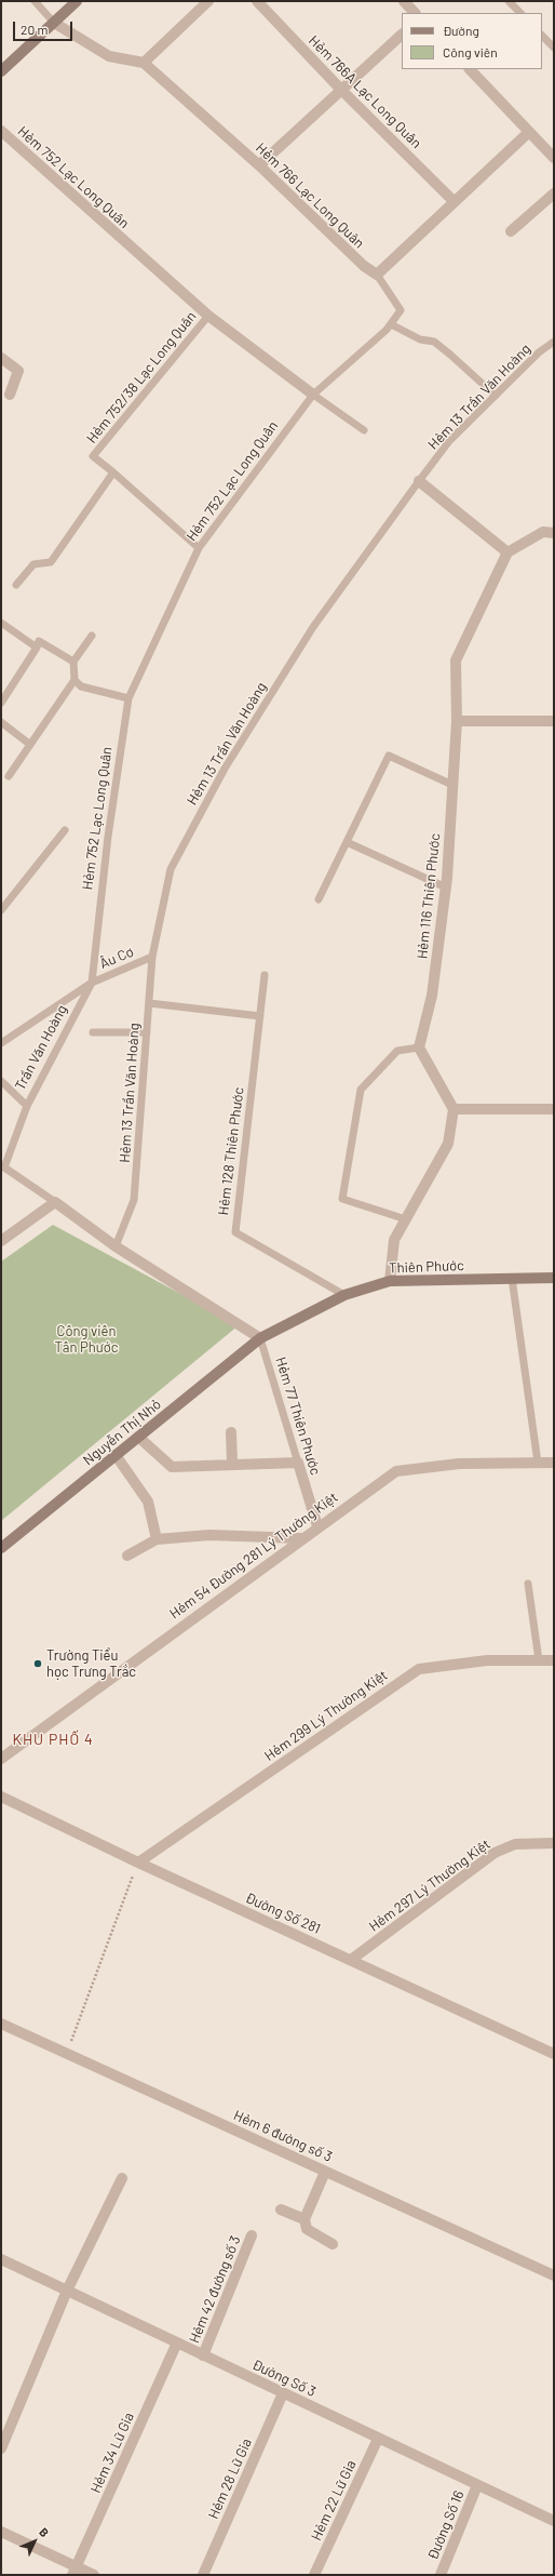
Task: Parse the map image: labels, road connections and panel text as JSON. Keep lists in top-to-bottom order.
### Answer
{
  "streets": {
    "street": [
      "Hẻm 766A Lạc Long Quân",
      "Hẻm 752 Lạc Long Quân",
      "Hẻm 766 Lạc Long Quân",
      "Hẻm 116 Thiên Phước",
      "Trần Văn Hoàng",
      "Thiên Phước",
      "Hẻm 77 Thiên Phước",
      "Nguyễn Thị Nhỏ",
      "Hẻm 54 Đường 281 Lý Thường Kiệt",
      "Hẻm 299 Lý Thường Kiệt",
      "Hẻm 297 Lý Thường Kiệt",
      "Đường Số 281",
      "Hẻm 6 đường số 3",
      "Hẻm 42 đường số 3",
      "Đường Số 3",
      "Hẻm 34 Lữ Gia",
      "Hẻm 28 Lữ Gia",
      "Hẻm 22 Lữ Gia",
      "Đường Số 16"
    ],
    "lane": [
      "Hẻm 752/38 Lạc Long Quân",
      "Hẻm 13 Trần Văn Hoàng",
      "Âu Cơ",
      "Hẻm 128 Thiên Phước"
    ]
  },
  "crossings": [
    ["Hẻm 752 Lạc Long Quân", "Hẻm 752/38 Lạc Long Quân"],
    ["Hẻm 752 Lạc Long Quân", "Âu Cơ"],
    ["Hẻm 752 Lạc Long Quân", "Trần Văn Hoàng"],
    ["Hẻm 13 Trần Văn Hoàng", "Âu Cơ"],
    ["Hẻm 13 Trần Văn Hoàng", "Trần Văn Hoàng"],
    ["Âu Cơ", "Trần Văn Hoàng"],
    ["Trần Văn Hoàng", "Thiên Phước"],
    ["Trần Văn Hoàng", "Hẻm 77 Thiên Phước"],
    ["Trần Văn Hoàng", "Nguyễn Thị Nhỏ"],
    ["Hẻm 128 Thiên Phước", "Thiên Phước"],
    ["Thiên Phước", "Hẻm 77 Thiên Phước"],
    ["Thiên Phước", "Nguyễn Thị Nhỏ"],
    ["Hẻm 77 Thiên Phước", "Nguyễn Thị Nhỏ"],
    ["Hẻm 77 Thiên Phước", "Hẻm 54 Đường 281 Lý Thường Kiệt"],
    ["Hẻm 299 Lý Thường Kiệt", "Đường Số 281"],
    ["Hẻm 297 Lý Thường Kiệt", "Đường Số 281"],
    ["Hẻm 42 đường số 3", "Đường Số 3"],
    ["Đường Số 3", "Hẻm 34 Lữ Gia"],
    ["Đường Số 3", "Hẻm 28 Lữ Gia"],
    ["Đường Số 3", "Hẻm 22 Lữ Gia"],
    ["Đường Số 3", "Đường Số 16"]
  ],
  "districts": ["KHU PHỐ 4"],
  "parks": ["Công viên Tân Phước"],
  "places": ["Trường Tiểu học Trưng Trắc"],
  "legend": ["Đường", "Công viên"],
  "scale_bar": "20 m",
  "north": "top right"
}
